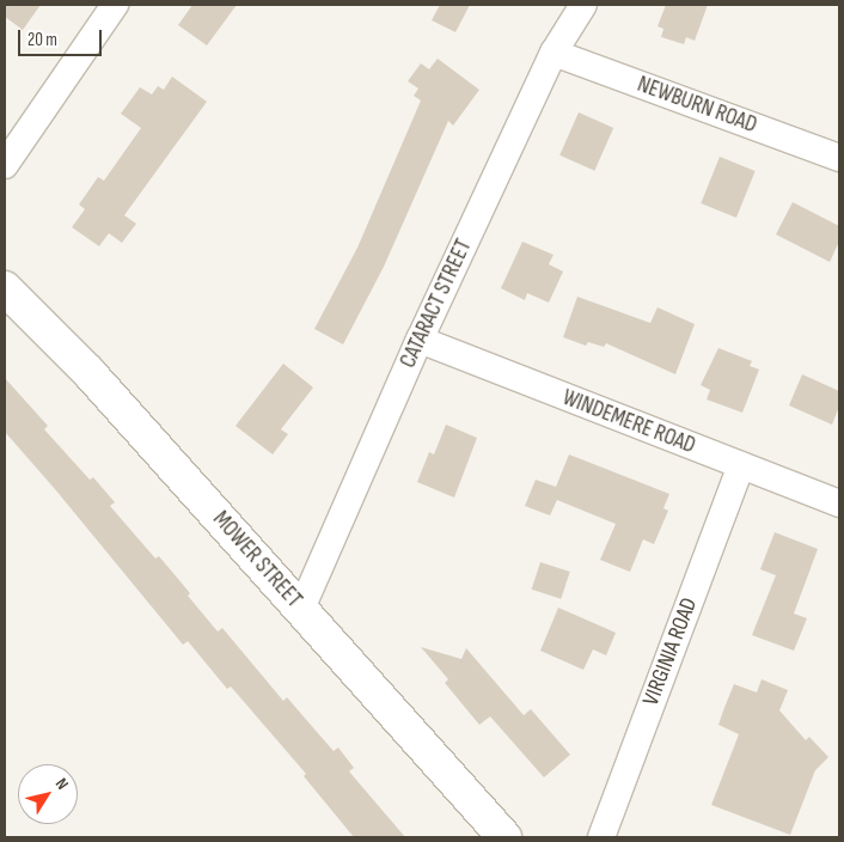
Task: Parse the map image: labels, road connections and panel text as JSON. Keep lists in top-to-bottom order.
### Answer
{
  "streets": {
    "street": [
      "NEWBURN ROAD",
      "CATARACT STREET",
      "WINDEMERE ROAD",
      "MOWER STREET",
      "VIRGINIA ROAD"
    ]
  },
  "crossings": [
    ["NEWBURN ROAD", "CATARACT STREET"],
    ["CATARACT STREET", "WINDEMERE ROAD"],
    ["CATARACT STREET", "MOWER STREET"],
    ["WINDEMERE ROAD", "VIRGINIA ROAD"]
  ],
  "scale_bar": "20 m",
  "north": "top right"
}
